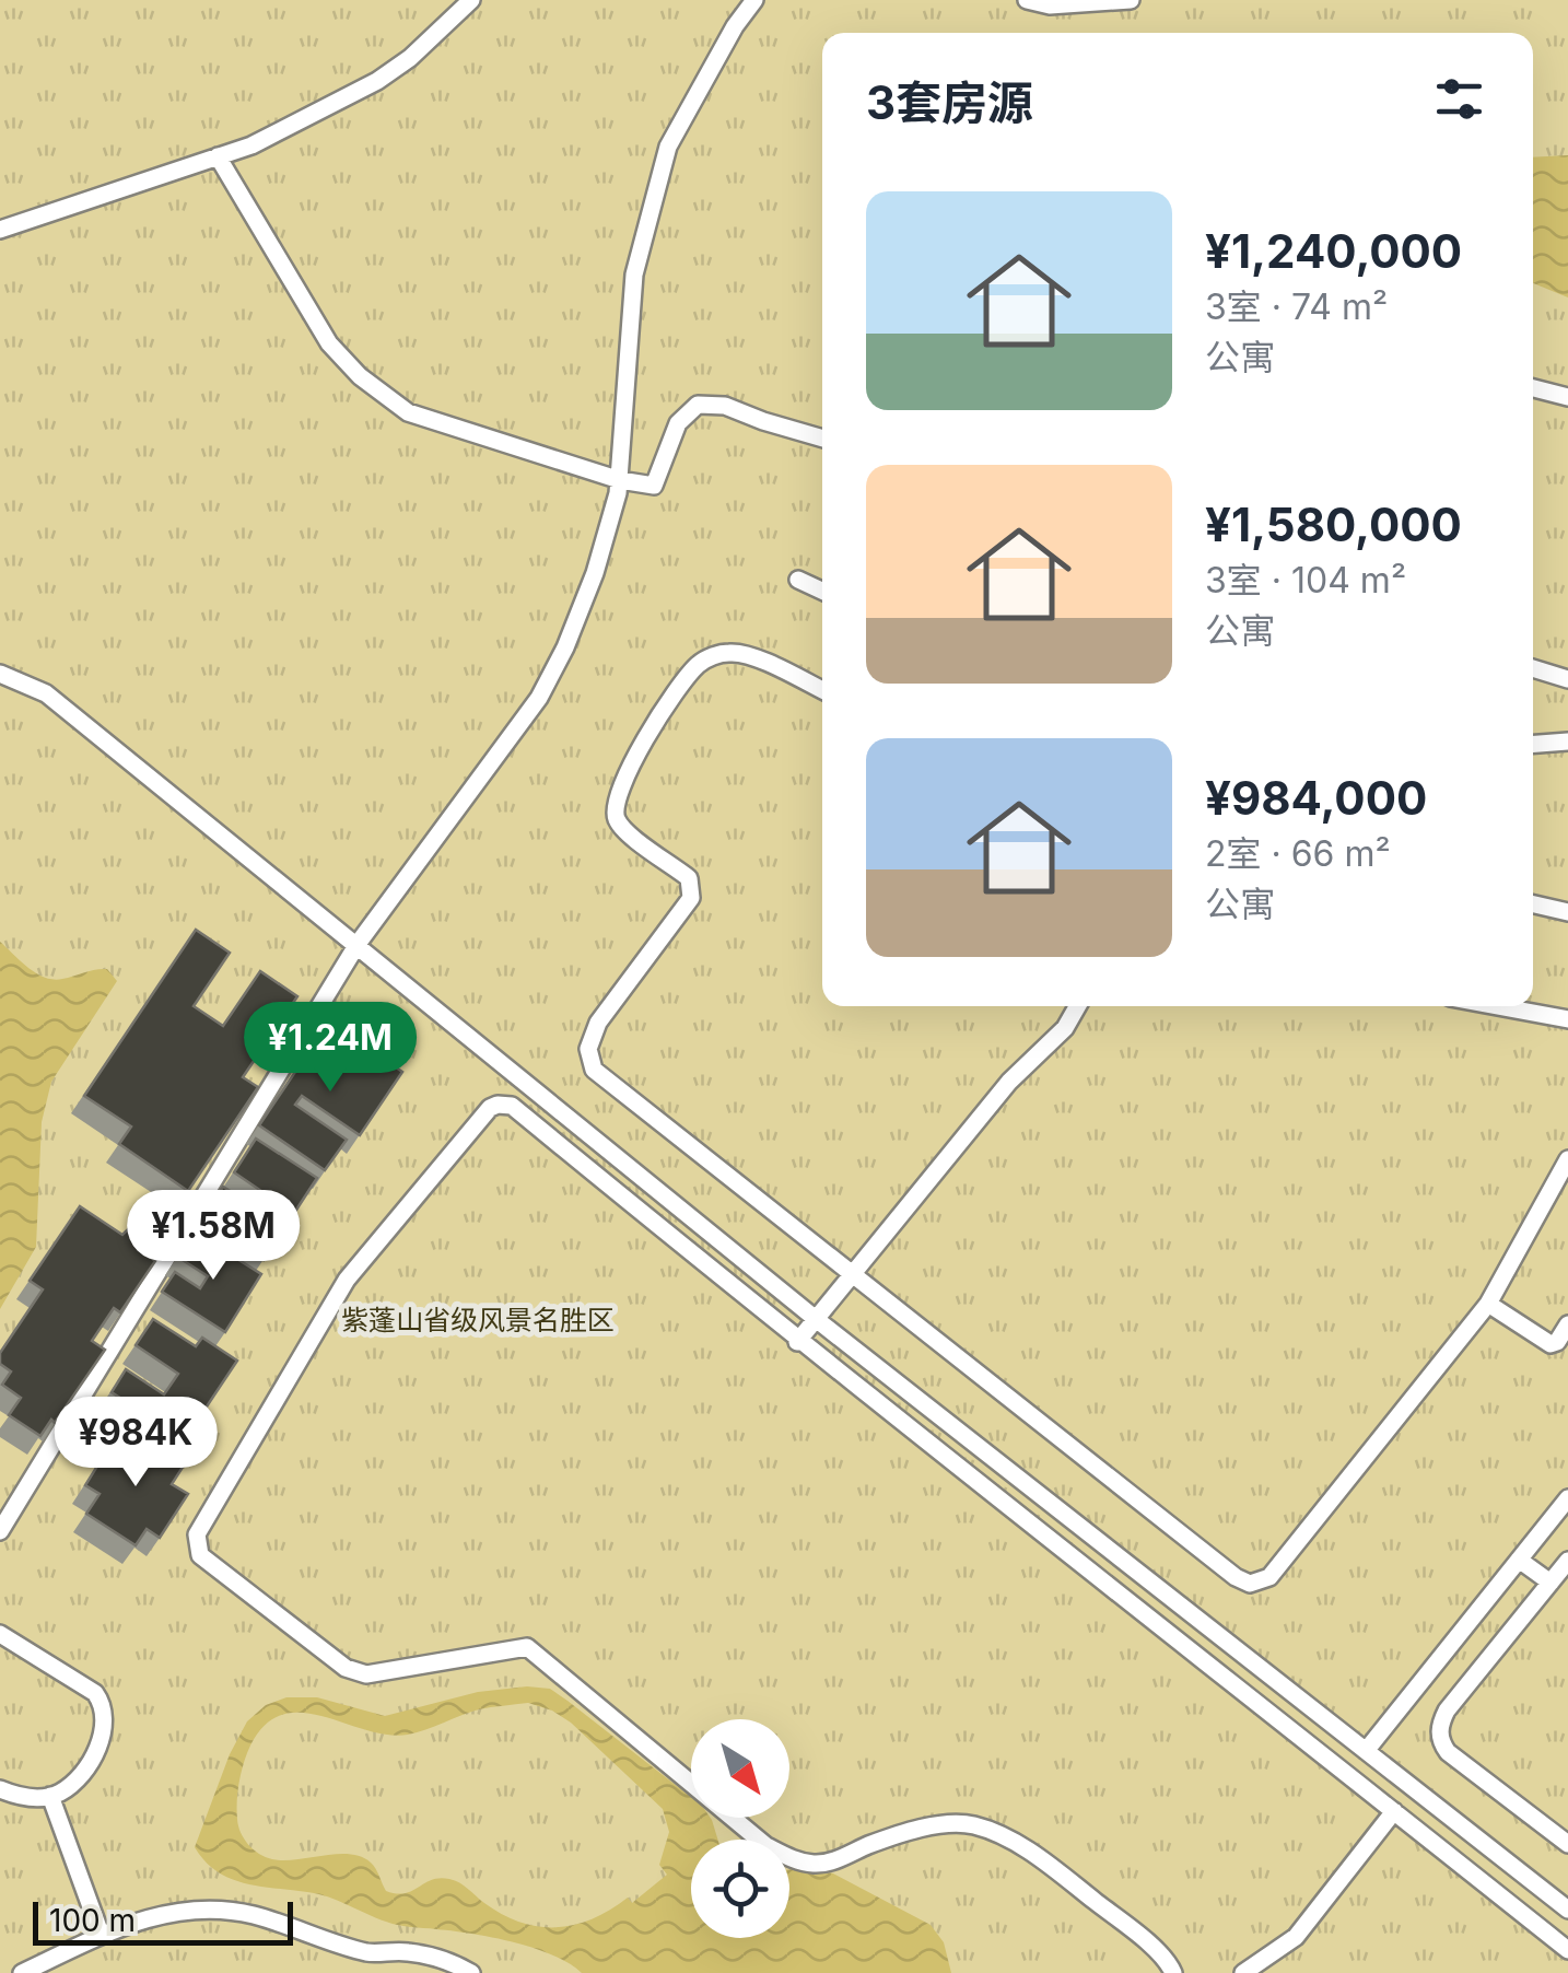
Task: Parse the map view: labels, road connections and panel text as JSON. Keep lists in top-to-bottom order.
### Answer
{
  "parks": ["紫蓬山省级风景名胜区"],
  "scale_bar": "100 m",
  "north": "bottom right",
  "page": {
    "heading": "3套房源",
    "list": [
      {
        "name": "¥1,240,000",
        "note": "3室 · 74 m² · 公寓"
      },
      {
        "name": "¥1,580,000",
        "note": "3室 · 104 m² · 公寓"
      },
      {
        "name": "¥984,000",
        "note": "2室 · 66 m² · 公寓"
      }
    ],
    "price": ["¥1.24M", "¥1.58M", "¥984K"],
    "scale": "100 m"
  }
}
